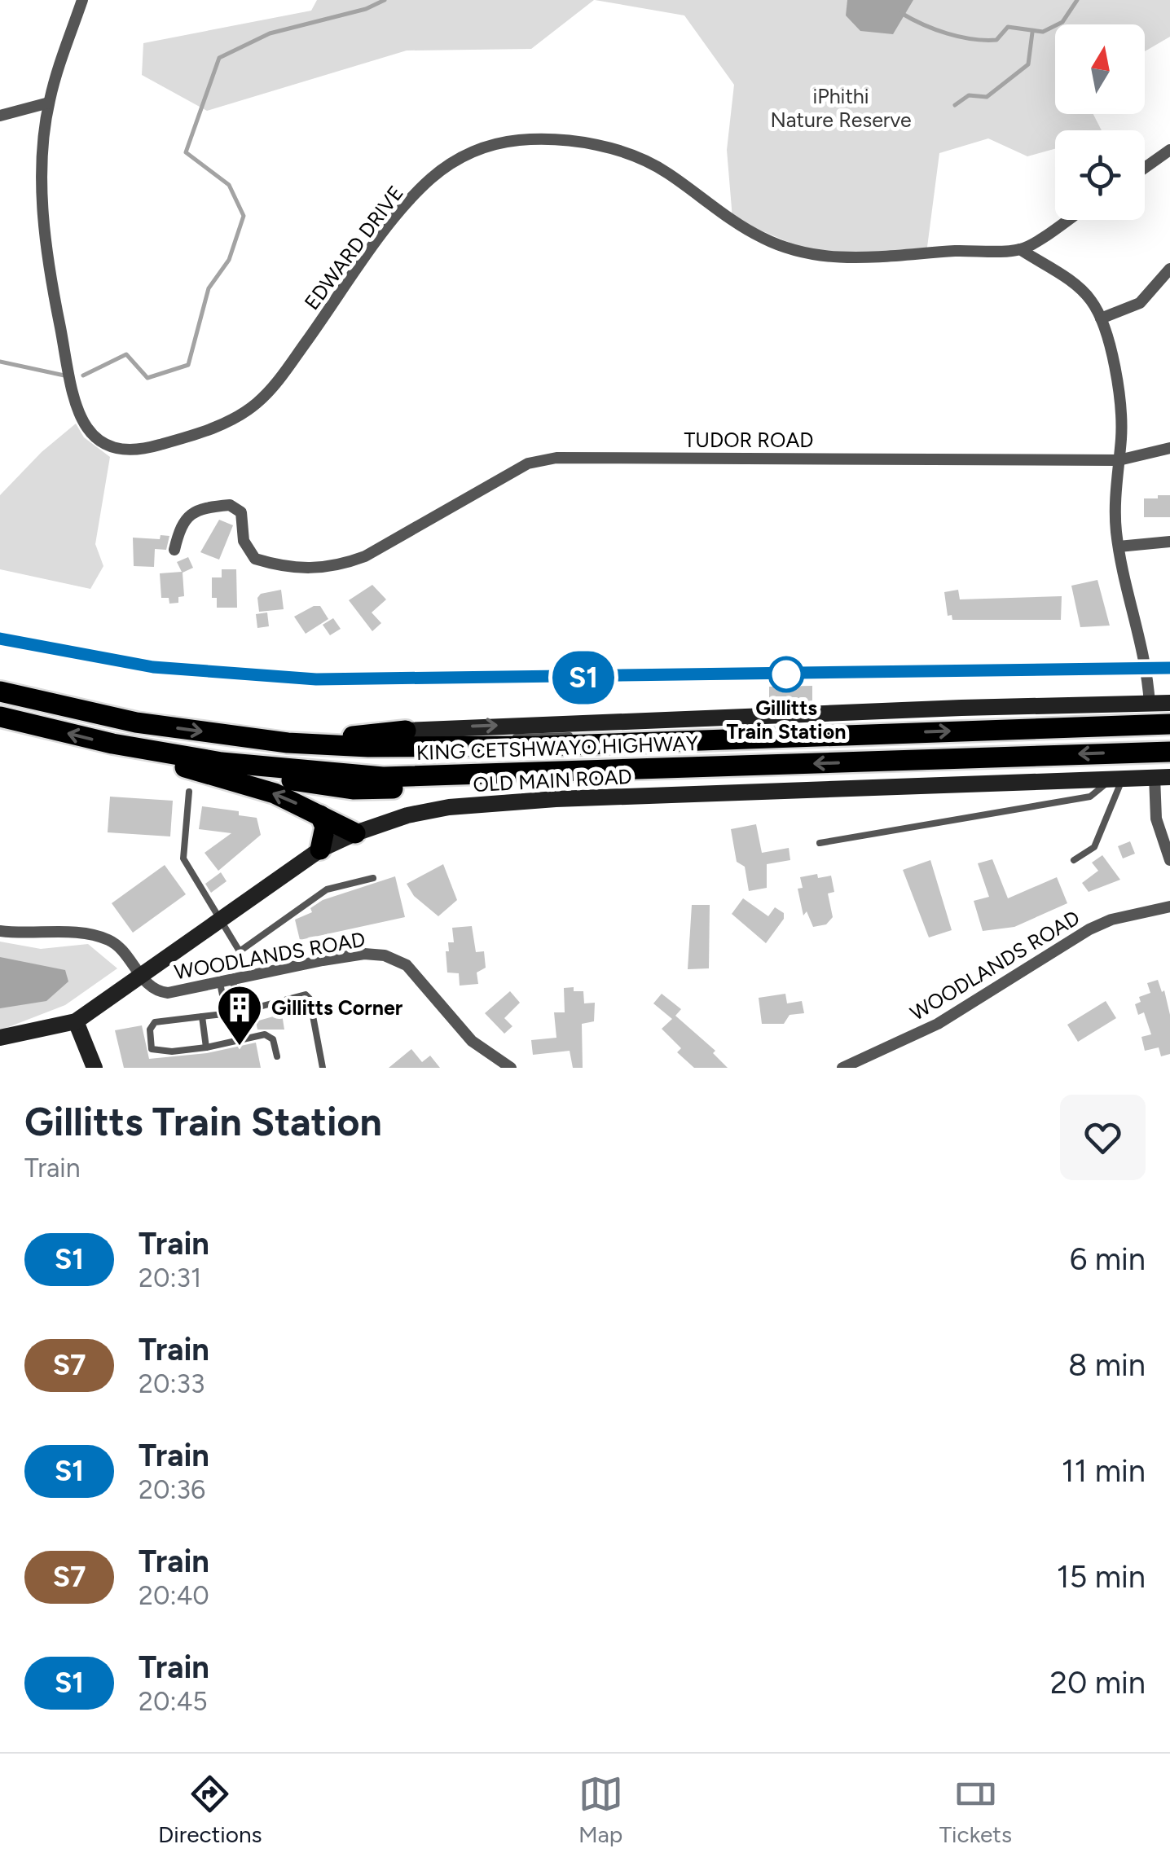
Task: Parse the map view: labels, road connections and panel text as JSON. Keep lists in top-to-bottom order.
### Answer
{
  "streets": {
    "highway": ["KING CETSHWAYO HIGHWAY"],
    "street": [
      "EDWARD DRIVE",
      "TUDOR ROAD",
      "OLD MAIN ROAD",
      "WOODLANDS ROAD"
    ]
  },
  "crossings": [
    ["OLD MAIN ROAD", "WOODLANDS ROAD"]
  ],
  "parks": ["iPhithi Nature Reserve"],
  "places": {
    "other": ["Gillitts Train Station"],
    "building": ["Gillitts Corner"]
  },
  "north": "top",
  "page": {
    "on_map": "S1",
    "heading": ["Gillitts Train Station", "Train"],
    "list": [
      {
        "mark": "S1",
        "name": "Train",
        "note": "20:31",
        "value": "6 min"
      },
      {
        "mark": "S7",
        "name": "Train",
        "note": "20:33",
        "value": "8 min"
      },
      {
        "mark": "S1",
        "name": "Train",
        "note": "20:36",
        "value": "11 min"
      },
      {
        "mark": "S7",
        "name": "Train",
        "note": "20:40",
        "value": "15 min"
      },
      {
        "mark": "S1",
        "name": "Train",
        "note": "20:45",
        "value": "20 min"
      }
    ],
    "tabs": ["Directions", "Map", "Tickets"]
  }
}
